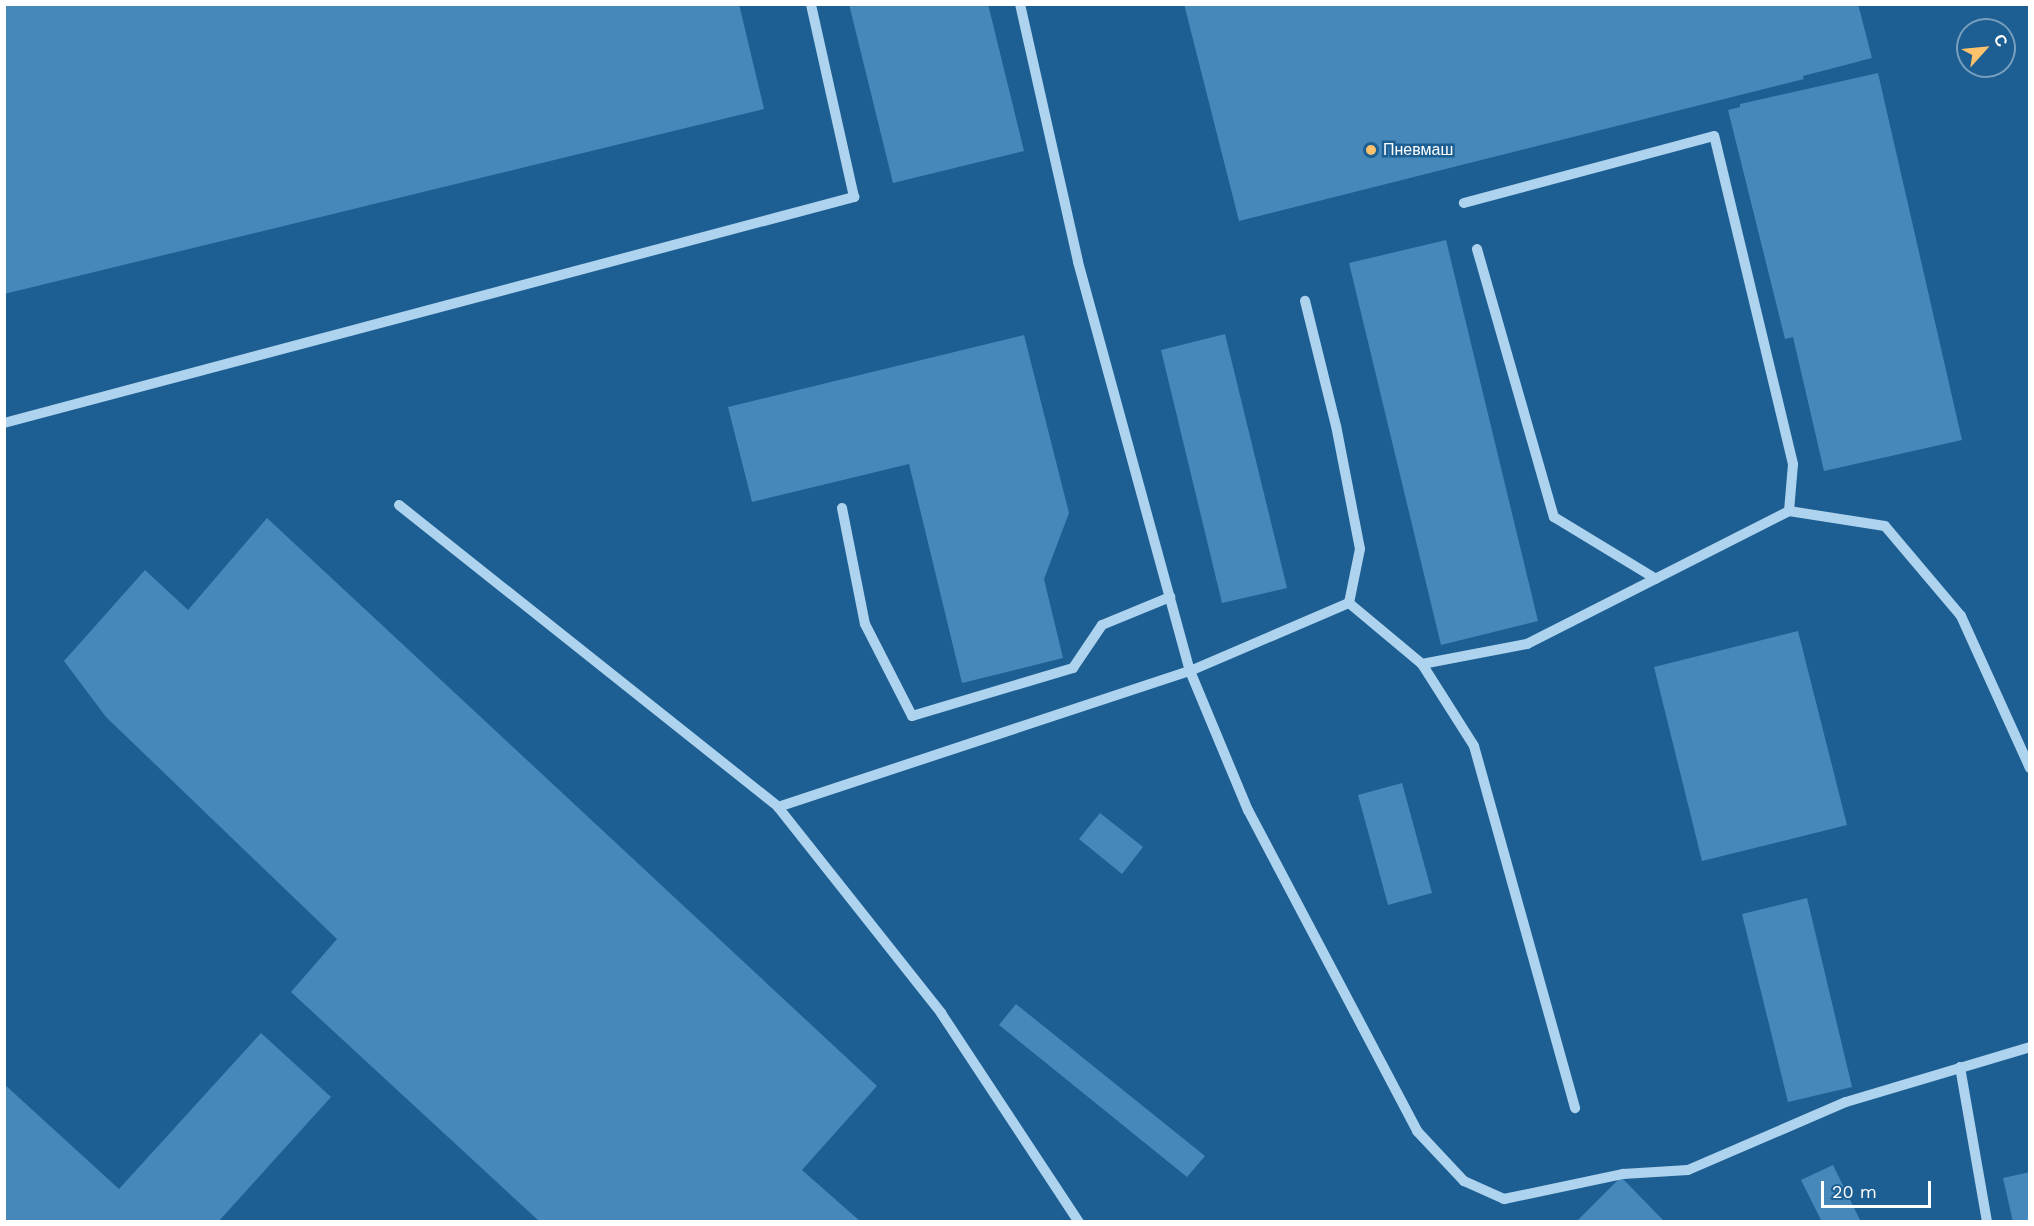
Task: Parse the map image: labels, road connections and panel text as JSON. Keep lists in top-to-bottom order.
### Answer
{
  "places": ["Пневмаш"],
  "scale_bar": "20 m",
  "north": "top right"
}
